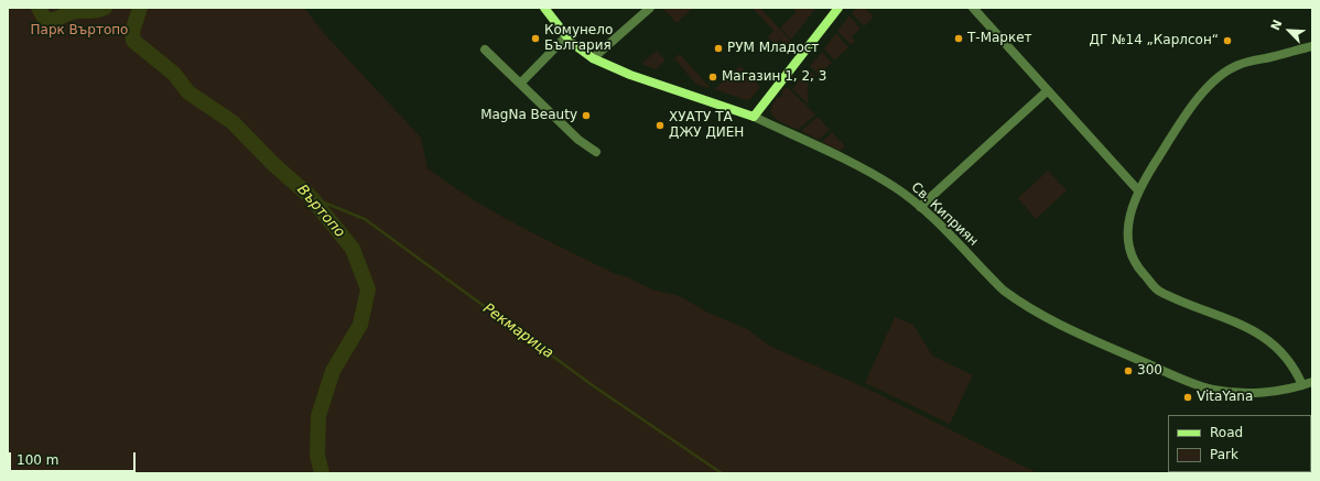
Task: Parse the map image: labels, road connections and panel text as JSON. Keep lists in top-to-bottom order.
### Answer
{
  "streets": {
    "street": ["Св. Киприян"]
  },
  "water": ["Въртопо", "Рекмарица"],
  "parks": ["Парк Въртопо"],
  "places": [
    "Комунело България",
    "Т-Маркет",
    "ДГ №14 „Карлсон“",
    "РУМ Младост",
    "Магазин 1, 2, 3",
    "MagNa Beauty",
    "ХУАТУ ТА ДЖУ ДИЕН",
    "300",
    "VitaYana"
  ],
  "legend": ["Road", "Park"],
  "scale_bar": "100 m",
  "north": "top left"
}
